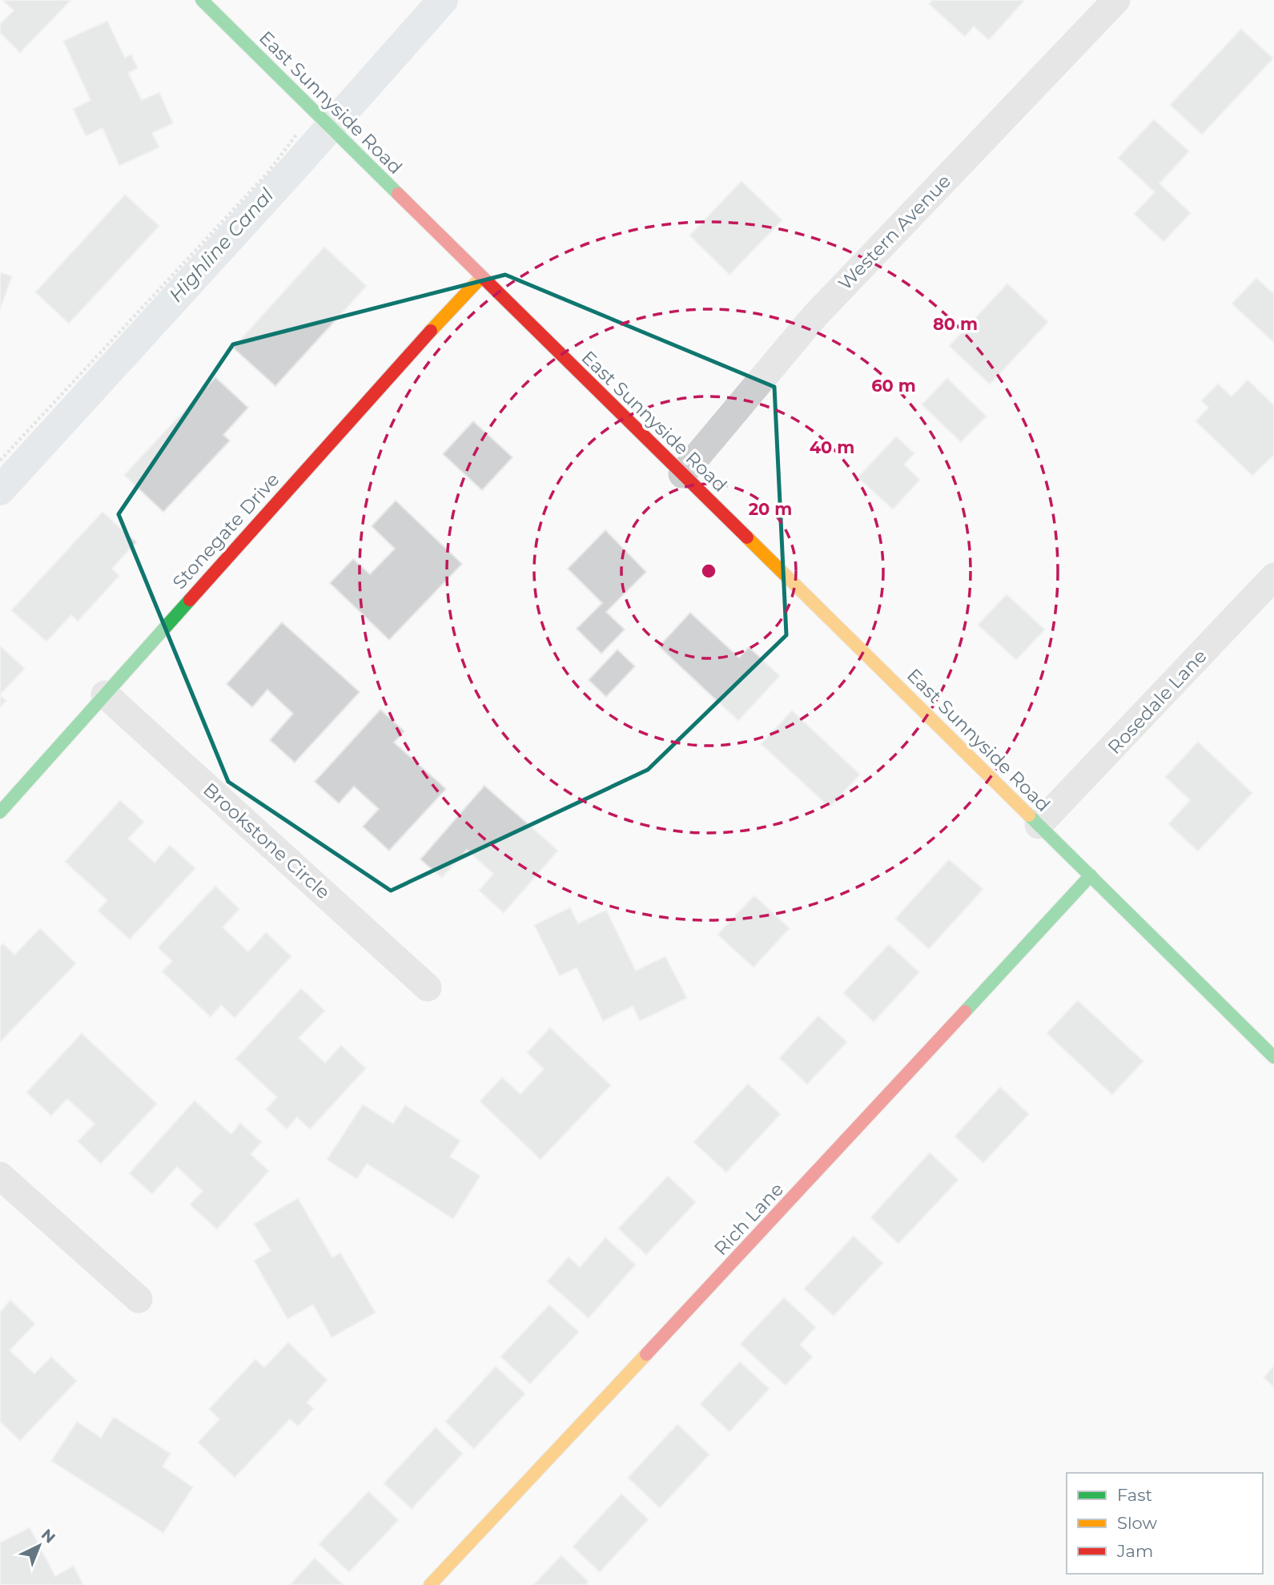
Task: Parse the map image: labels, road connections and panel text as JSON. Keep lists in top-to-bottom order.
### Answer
{
  "streets": {
    "street": [
      "East Sunnyside Road",
      "Western Avenue",
      "Stonegate Drive",
      "Rosedale Lane",
      "Brookstone Circle",
      "Rich Lane"
    ]
  },
  "crossings": [
    ["East Sunnyside Road", "Western Avenue"],
    ["East Sunnyside Road", "Stonegate Drive"],
    ["East Sunnyside Road", "Rosedale Lane"],
    ["East Sunnyside Road", "Rich Lane"],
    ["Stonegate Drive", "Brookstone Circle"]
  ],
  "water": ["Highline Canal"],
  "legend": ["Fast", "Slow", "Jam"],
  "north": "top right",
  "rings": [
    "80 m",
    "60 m",
    "40 m",
    "20 m"
  ]
}
